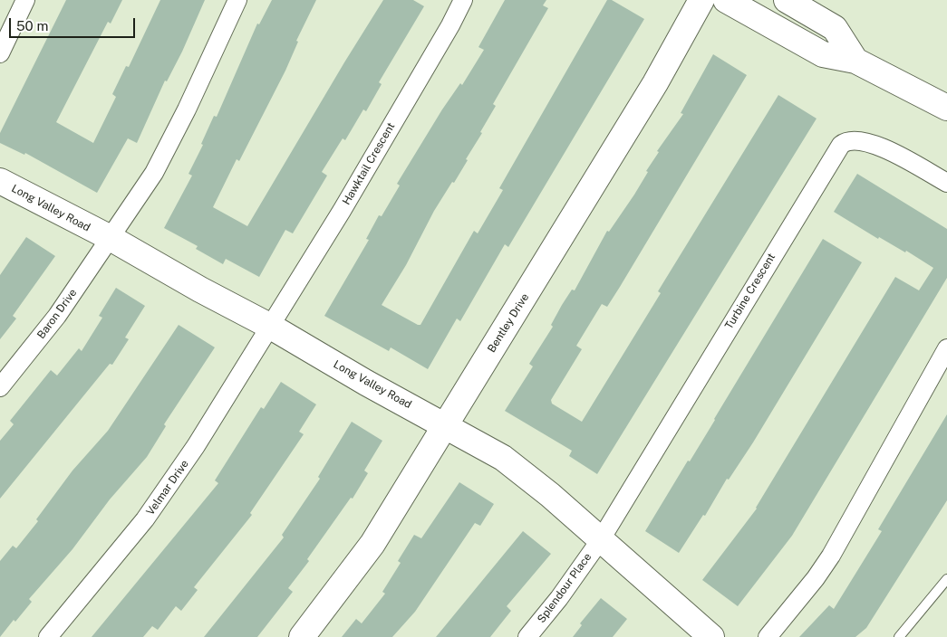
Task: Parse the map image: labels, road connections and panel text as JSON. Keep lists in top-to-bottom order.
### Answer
{
  "streets": {
    "street": [
      "Hawktail Crescent",
      "Long Valley Road",
      "Turbine Crescent",
      "Baron Drive",
      "Bentley Drive",
      "Velmar Drive",
      "Splendour Place"
    ]
  },
  "crossings": [
    ["Hawktail Crescent", "Long Valley Road"],
    ["Hawktail Crescent", "Velmar Drive"],
    ["Long Valley Road", "Turbine Crescent"],
    ["Long Valley Road", "Baron Drive"],
    ["Long Valley Road", "Bentley Drive"],
    ["Long Valley Road", "Velmar Drive"],
    ["Long Valley Road", "Splendour Place"],
    ["Turbine Crescent", "Splendour Place"]
  ],
  "scale_bar": "50 m"
}
